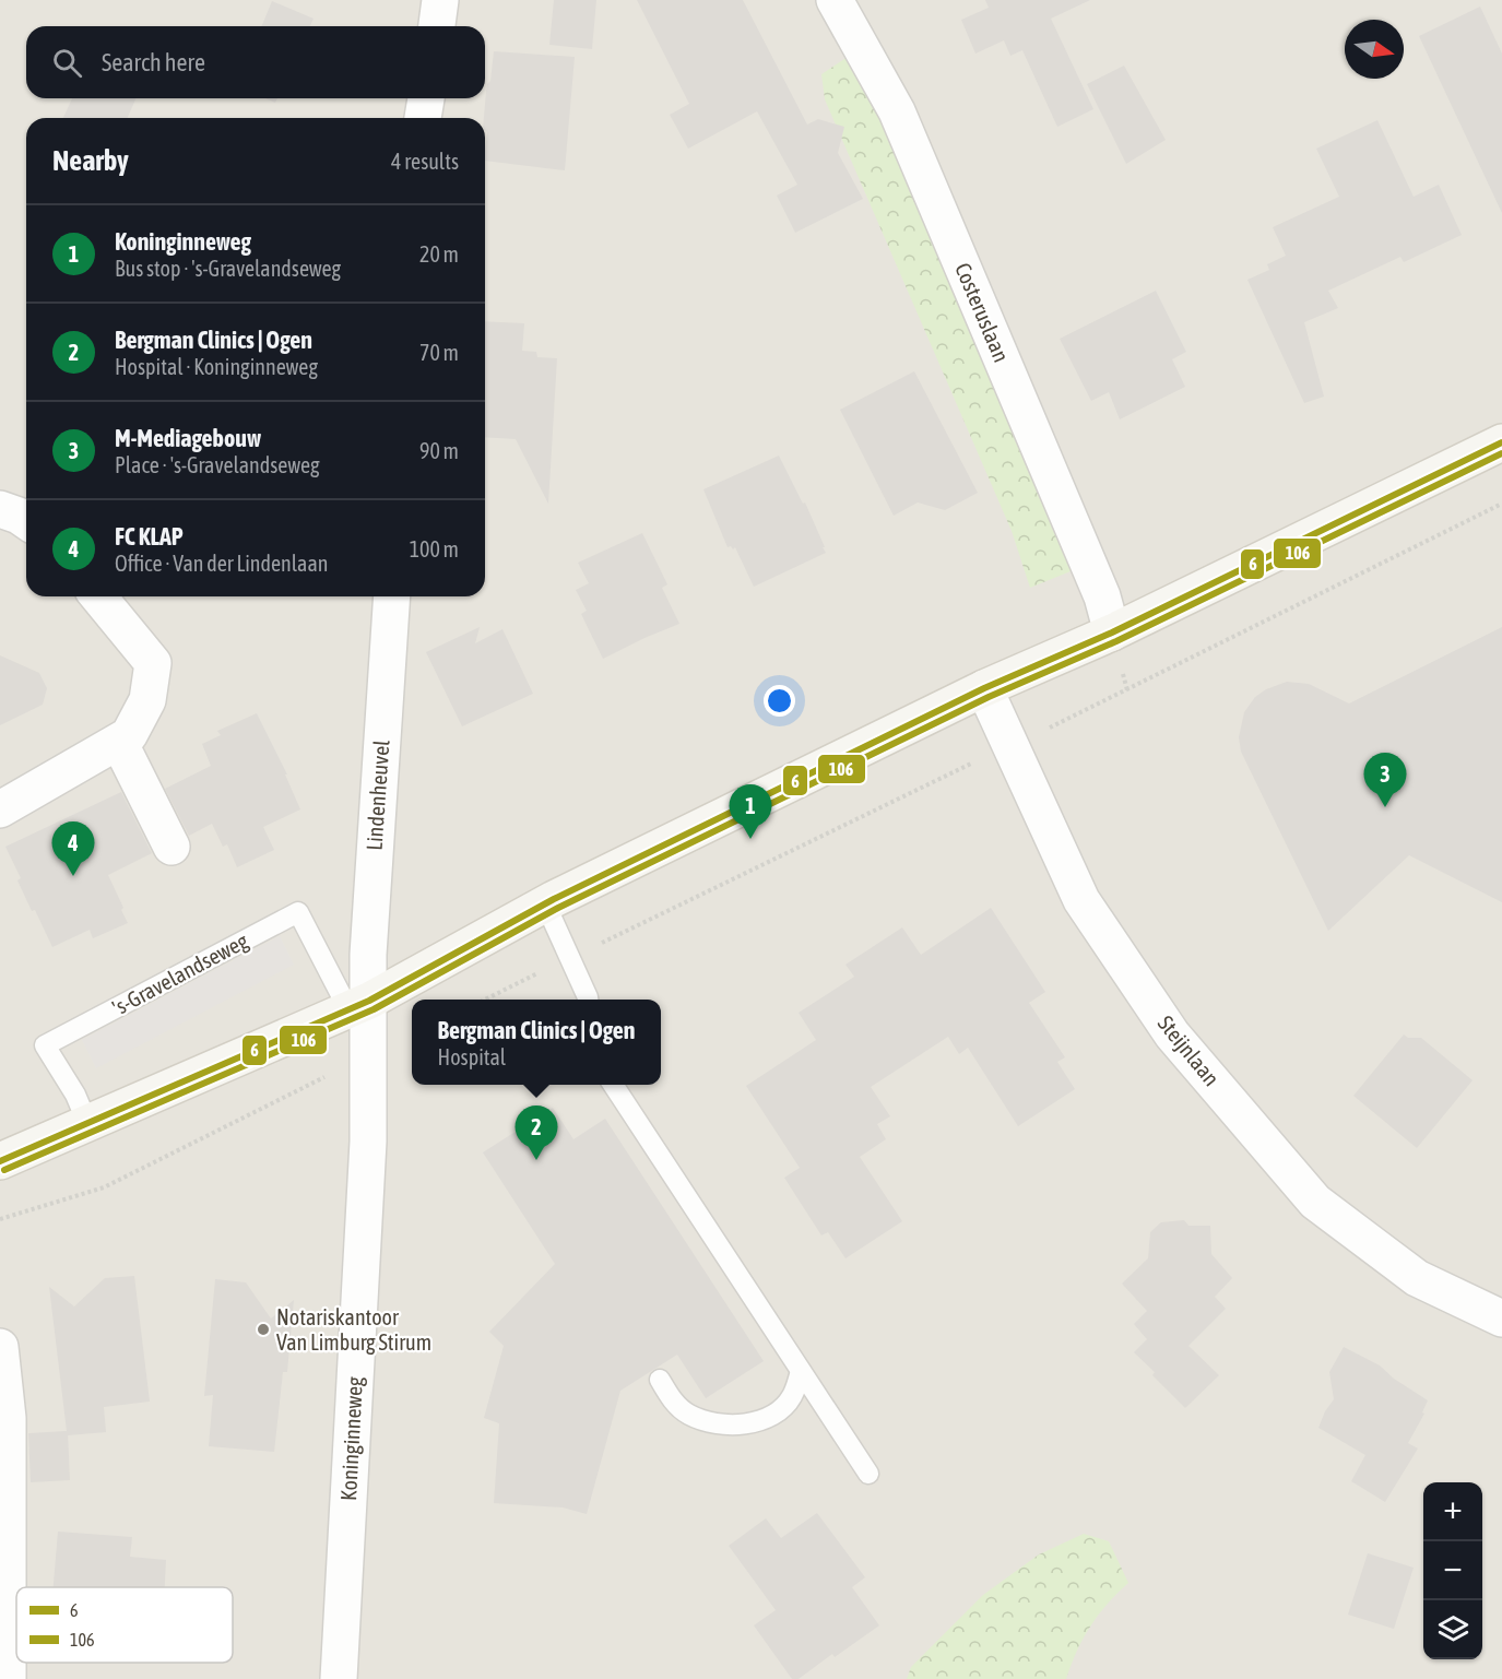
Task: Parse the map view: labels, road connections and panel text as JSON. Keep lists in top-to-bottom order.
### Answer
{
  "streets": {
    "street": [
      "Costeruslaan",
      "Lindenheuvel",
      "Steijnlaan",
      "Koninginneweg"
    ],
    "lane": ["'s-Gravelandseweg"]
  },
  "crossings": [
    ["Lindenheuvel", "'s-Gravelandseweg"],
    ["Lindenheuvel", "Koninginneweg"],
    ["'s-Gravelandseweg", "Koninginneweg"]
  ],
  "places": ["Notariskantoor Van Limburg Stirum"],
  "lines": ["transit line 6", "transit line 106"],
  "legend": ["6", "106"],
  "north": "right",
  "page": {
    "search": "Search here",
    "heading": ["Nearby", "4 results"],
    "list": [
      {
        "mark": "1",
        "name": "Koninginneweg",
        "note": "Bus stop · 's-Gravelandseweg",
        "value": "20 m"
      },
      {
        "mark": "2",
        "name": "Bergman Clinics | Ogen",
        "note": "Hospital · Koninginneweg",
        "value": "70 m"
      },
      {
        "mark": "3",
        "name": "M-Mediagebouw",
        "note": "Place · 's-Gravelandseweg",
        "value": "90 m"
      },
      {
        "mark": "4",
        "name": "FC KLAP",
        "note": "Office · Van der Lindenlaan",
        "value": "100 m"
      }
    ],
    "pins": [
      "3",
      "1",
      "4",
      "2"
    ],
    "popup": ["Bergman Clinics | Ogen", "Hospital"],
    "map_buttons": ["+", "−"]
  }
}
